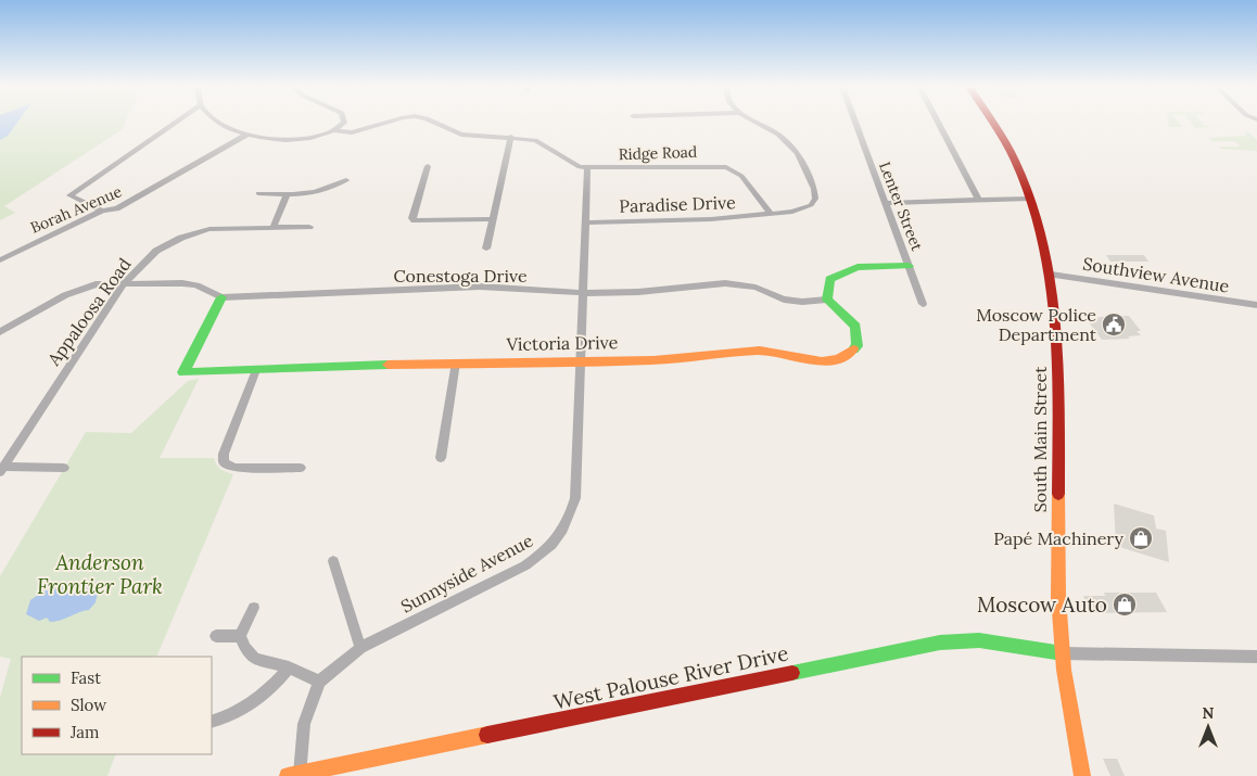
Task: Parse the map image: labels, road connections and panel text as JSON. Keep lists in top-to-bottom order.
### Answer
{
  "streets": {
    "main road": ["Victoria Drive", "South Main Street", "West Palouse River Drive"],
    "street": [
      "Ridge Road",
      "Paradise Drive",
      "Lenter Street",
      "Borah Avenue",
      "Southview Avenue",
      "Conestoga Drive",
      "Appaloosa Road",
      "Sunnyside Avenue"
    ]
  },
  "crossings": [
    ["Ridge Road", "Paradise Drive"],
    ["Ridge Road", "Borah Avenue"],
    ["Ridge Road", "Sunnyside Avenue"],
    ["Paradise Drive", "Sunnyside Avenue"],
    ["Southview Avenue", "South Main Street"],
    ["Conestoga Drive", "Appaloosa Road"],
    ["Conestoga Drive", "Victoria Drive"],
    ["Conestoga Drive", "Sunnyside Avenue"],
    ["Victoria Drive", "Sunnyside Avenue"],
    ["South Main Street", "West Palouse River Drive"]
  ],
  "parks": ["Anderson Frontier Park"],
  "places": {
    "public building": ["Moscow Police Department"],
    "shop": ["Papé Machinery", "Moscow Auto"]
  },
  "legend": ["Fast", "Slow", "Jam"],
  "north": "top"
}
